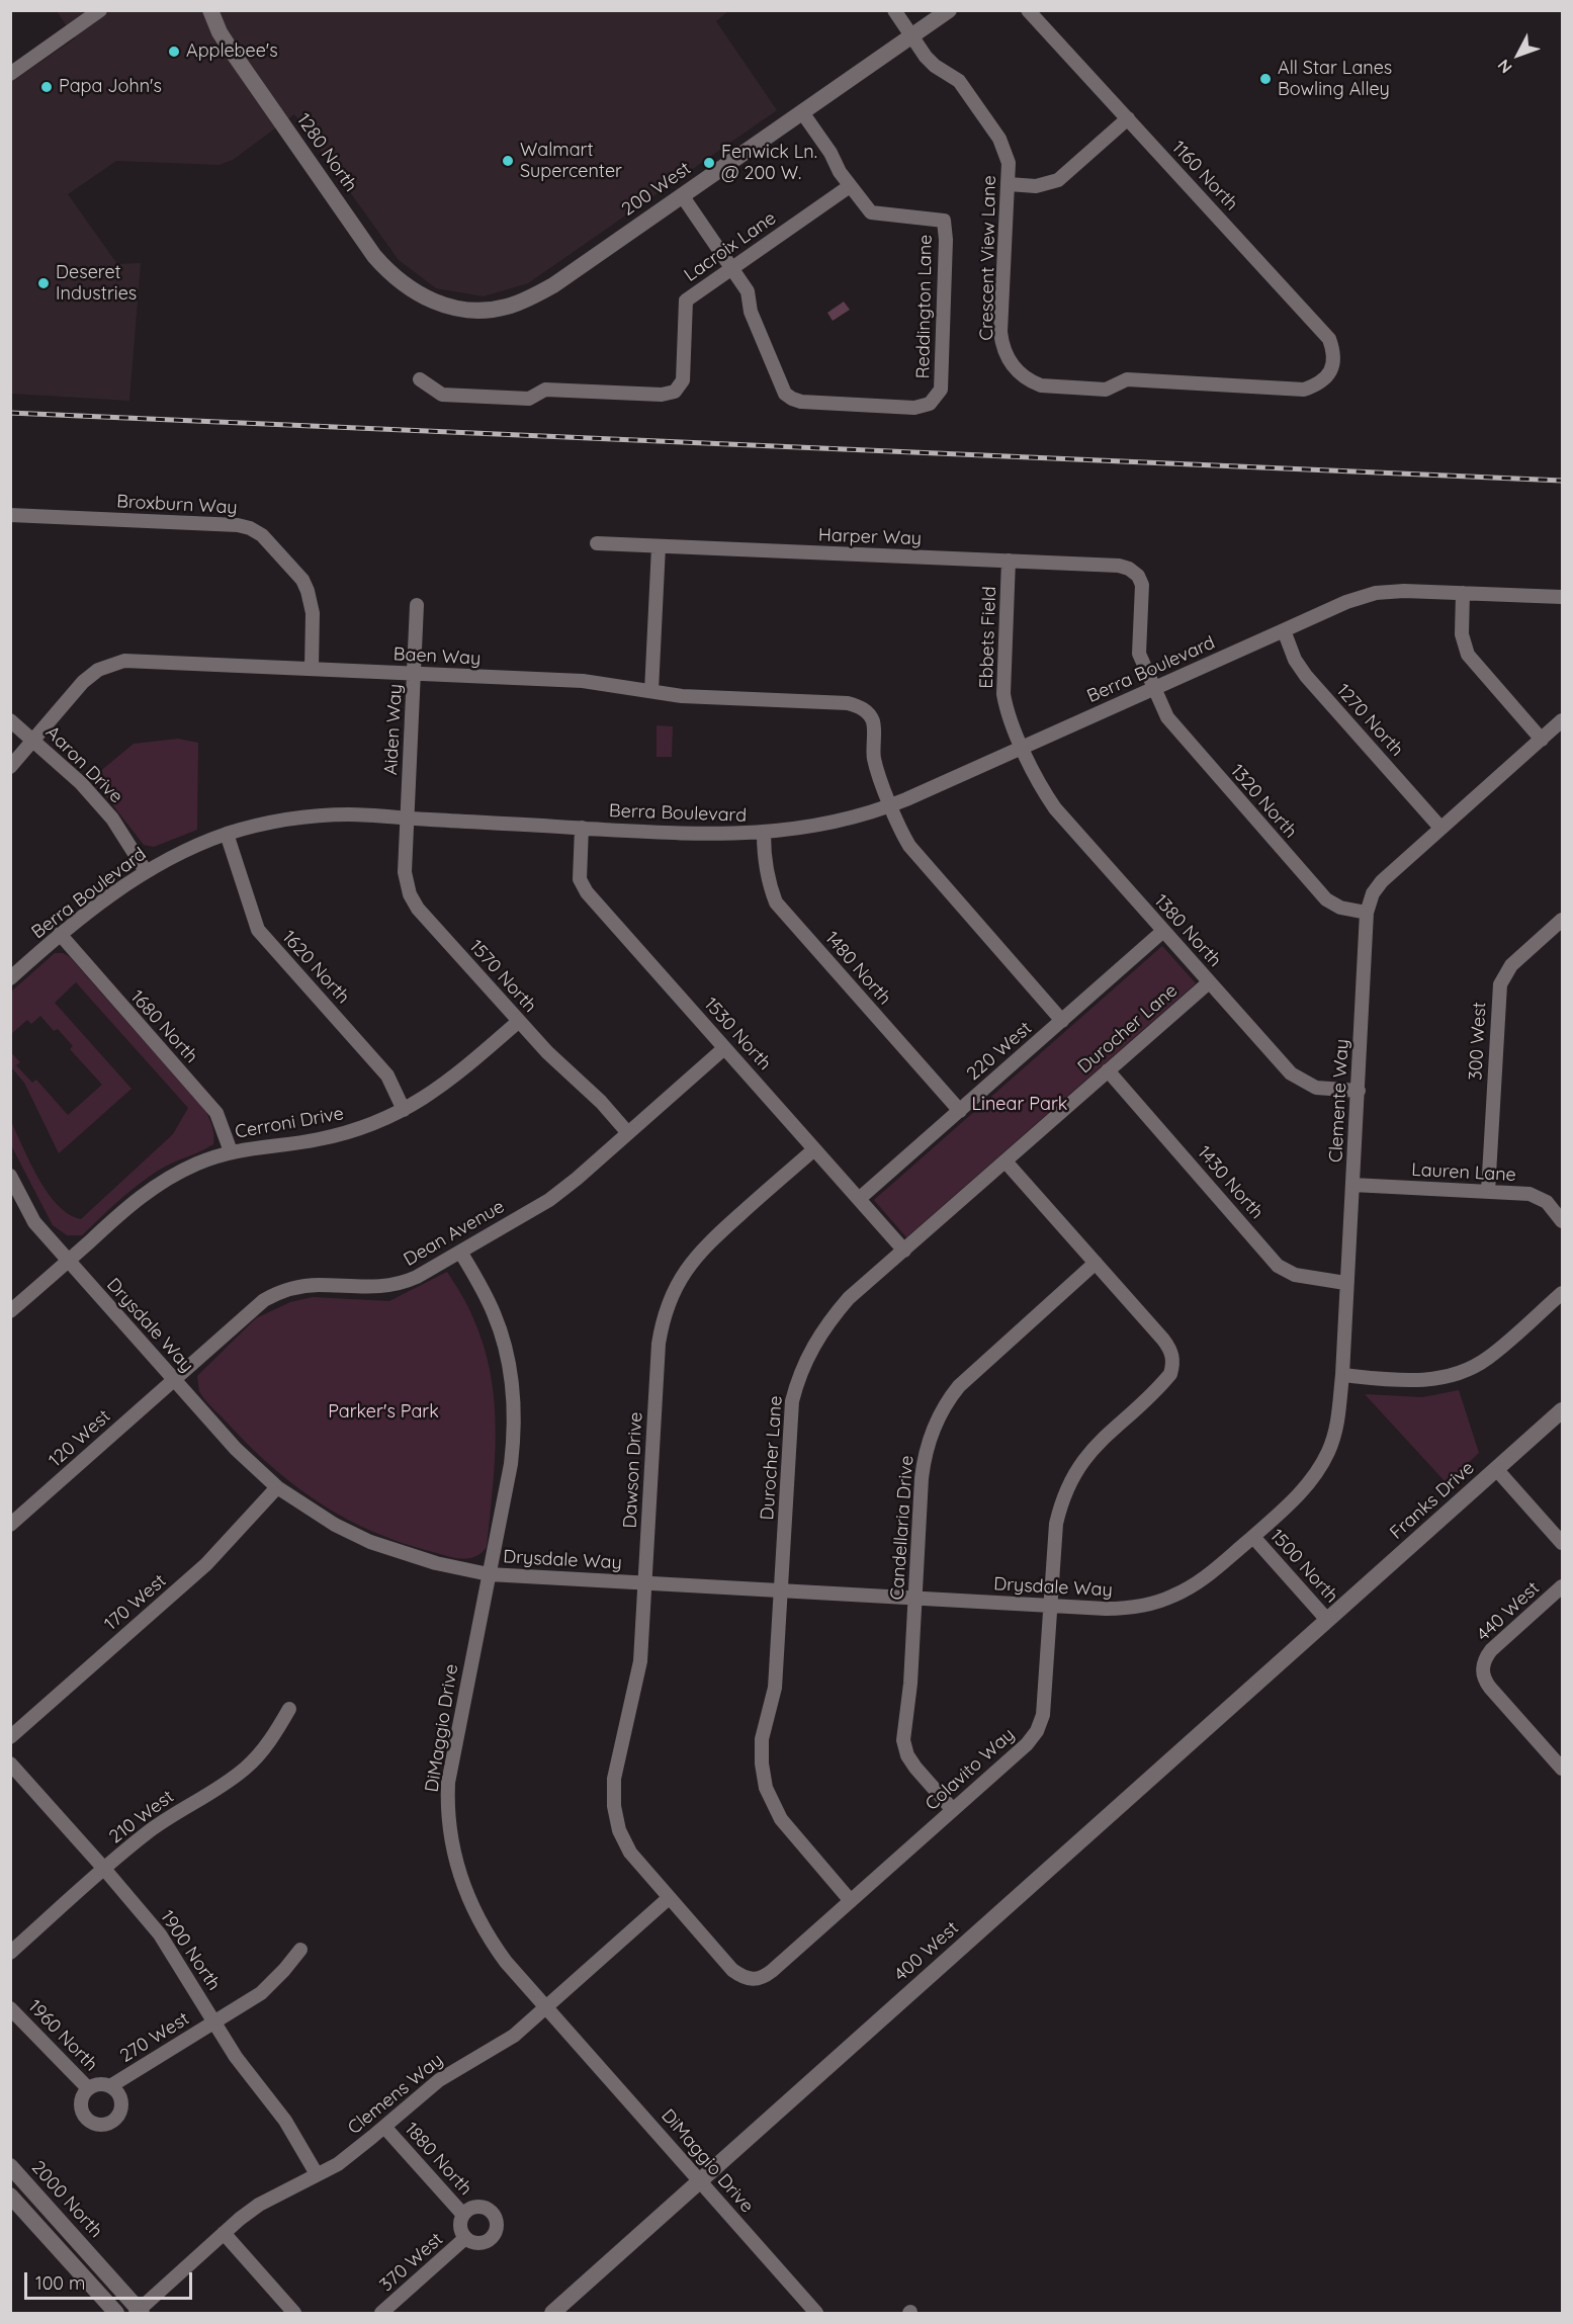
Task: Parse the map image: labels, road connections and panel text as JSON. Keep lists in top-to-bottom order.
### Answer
{
  "streets": {
    "street": [
      "1280 North",
      "1160 North",
      "200 West",
      "Lacroix Lane",
      "Crescent View Lane",
      "Reddington Lane",
      "Broxburn Way",
      "Harper Way",
      "Ebbets Field",
      "Baen Way",
      "Berra Boulevard",
      "1270 North",
      "Aiden Way",
      "Aaron Drive",
      "1320 North",
      "1380 North",
      "1620 North",
      "1480 North",
      "1570 North",
      "1680 North",
      "Durocher Lane",
      "1530 North",
      "300 West",
      "220 West",
      "Clemente Way",
      "Cerroni Drive",
      "Lauren Lane",
      "1430 North",
      "Dean Avenue",
      "Drysdale Way",
      "120 West",
      "Dawson Drive",
      "Franks Drive",
      "Candellaria Drive",
      "1500 North",
      "170 West",
      "440 West",
      "DiMaggio Drive",
      "Colavito Way",
      "210 West",
      "1900 North",
      "400 West",
      "1960 North",
      "270 West",
      "Clemens Way",
      "1880 North",
      "2000 North",
      "370 West"
    ]
  },
  "crossings": [
    ["1280 North", "200 West"],
    ["1160 North", "Crescent View Lane"],
    ["200 West", "Crescent View Lane"],
    ["200 West", "Reddington Lane"],
    ["Lacroix Lane", "Reddington Lane"],
    ["Broxburn Way", "Baen Way"],
    ["Harper Way", "Ebbets Field"],
    ["Harper Way", "1320 North"],
    ["Ebbets Field", "Berra Boulevard"],
    ["Ebbets Field", "1380 North"],
    ["Baen Way", "Berra Boulevard"],
    ["Baen Way", "Aiden Way"],
    ["Baen Way", "Aaron Drive"],
    ["Berra Boulevard", "1270 North"],
    ["Berra Boulevard", "Aiden Way"],
    ["Berra Boulevard", "Aaron Drive"],
    ["Berra Boulevard", "1320 North"],
    ["Berra Boulevard", "1380 North"],
    ["Berra Boulevard", "1620 North"],
    ["Berra Boulevard", "1480 North"],
    ["Berra Boulevard", "1570 North"],
    ["Berra Boulevard", "1680 North"],
    ["Berra Boulevard", "1530 North"],
    ["1270 North", "Clemente Way"],
    ["Aiden Way", "1570 North"],
    ["1320 North", "Clemente Way"],
    ["1380 North", "Durocher Lane"],
    ["1380 North", "220 West"],
    ["1380 North", "Clemente Way"],
    ["1620 North", "Cerroni Drive"],
    ["1480 North", "220 West"],
    ["1570 North", "Cerroni Drive"],
    ["1570 North", "Dean Avenue"],
    ["1680 North", "Cerroni Drive"],
    ["Durocher Lane", "1530 North"],
    ["Durocher Lane", "1430 North"],
    ["Durocher Lane", "Drysdale Way"],
    ["Durocher Lane", "Colavito Way"],
    ["1530 North", "220 West"],
    ["1530 North", "Dean Avenue"],
    ["1530 North", "Dawson Drive"],
    ["300 West", "Lauren Lane"],
    ["Clemente Way", "Lauren Lane"],
    ["Clemente Way", "1430 North"],
    ["Clemente Way", "Drysdale Way"],
    ["Clemente Way", "1500 North"],
    ["Cerroni Drive", "Drysdale Way"],
    ["Dean Avenue", "Drysdale Way"],
    ["Dean Avenue", "120 West"],
    ["Dean Avenue", "DiMaggio Drive"],
    ["Drysdale Way", "120 West"],
    ["Drysdale Way", "Dawson Drive"],
    ["Drysdale Way", "Candellaria Drive"],
    ["Drysdale Way", "1500 North"],
    ["Drysdale Way", "170 West"],
    ["Drysdale Way", "DiMaggio Drive"],
    ["Drysdale Way", "Colavito Way"],
    ["Dawson Drive", "Colavito Way"],
    ["Dawson Drive", "Clemens Way"],
    ["Franks Drive", "1500 North"],
    ["Franks Drive", "400 West"],
    ["Candellaria Drive", "Colavito Way"],
    ["1500 North", "400 West"],
    ["DiMaggio Drive", "400 West"],
    ["DiMaggio Drive", "Clemens Way"],
    ["210 West", "1900 North"],
    ["1900 North", "270 West"],
    ["1900 North", "Clemens Way"],
    ["1960 North", "270 West"],
    ["Clemens Way", "1880 North"],
    ["Clemens Way", "2000 North"],
    ["1880 North", "370 West"]
  ],
  "parks": ["Linear Park", "Parker's Park"],
  "places": [
    "Applebee's",
    "All Star Lanes Bowling Alley",
    "Papa John's",
    "Walmart Supercenter",
    "Fenwick Ln. @ 200 W.",
    "Deseret Industries"
  ],
  "scale_bar": "100 m",
  "north": "bottom left"
}
